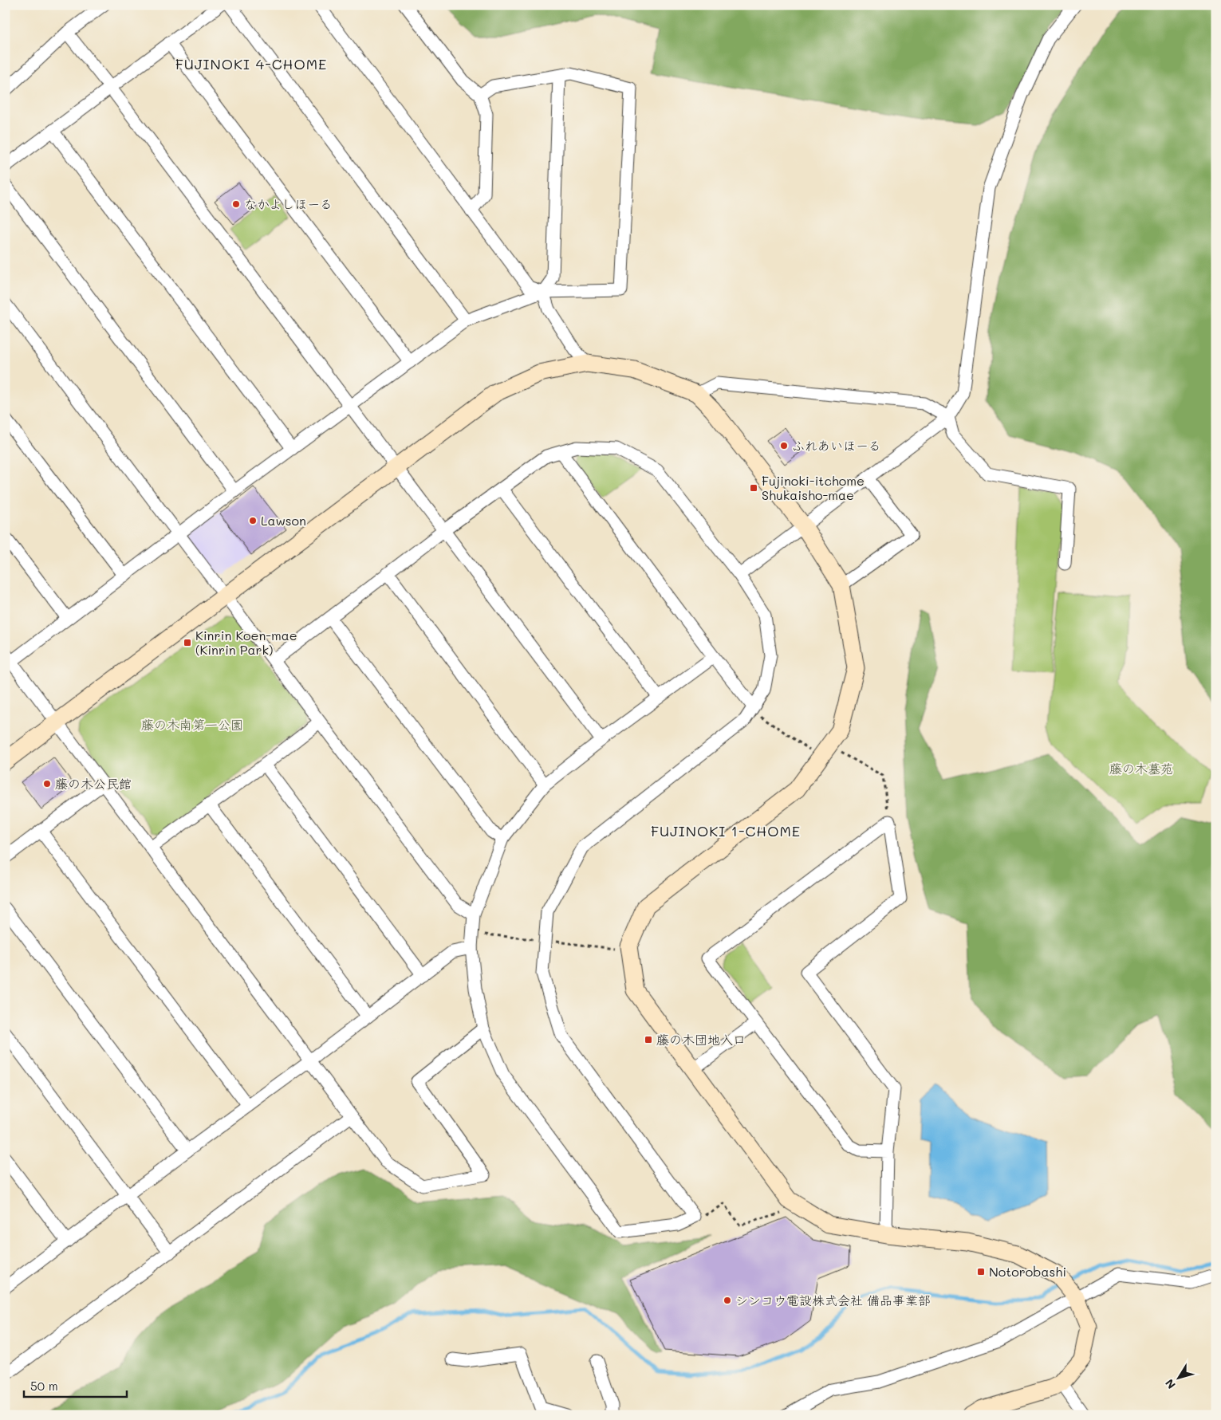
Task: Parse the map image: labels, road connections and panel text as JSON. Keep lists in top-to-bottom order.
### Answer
{
  "districts": ["FUJINOKI 4-CHOME", "FUJINOKI 1-CHOME"],
  "parks": ["藤の木南第一公園", "藤の木墓苑"],
  "places": {
    "other": [
      "なかよしほーる",
      "ふれあいほーる",
      "Lawson",
      "藤の木公民館",
      "シンコウ電設株式会社 備品事業部"
    ],
    "transit": [
      "Fujinoki-itchome Shukaisho-mae",
      "Kinrin Koen-mae (Kinrin Park)",
      "藤の木団地入口",
      "Notorobashi"
    ]
  },
  "scale_bar": "50 m",
  "north": "bottom left"
}
